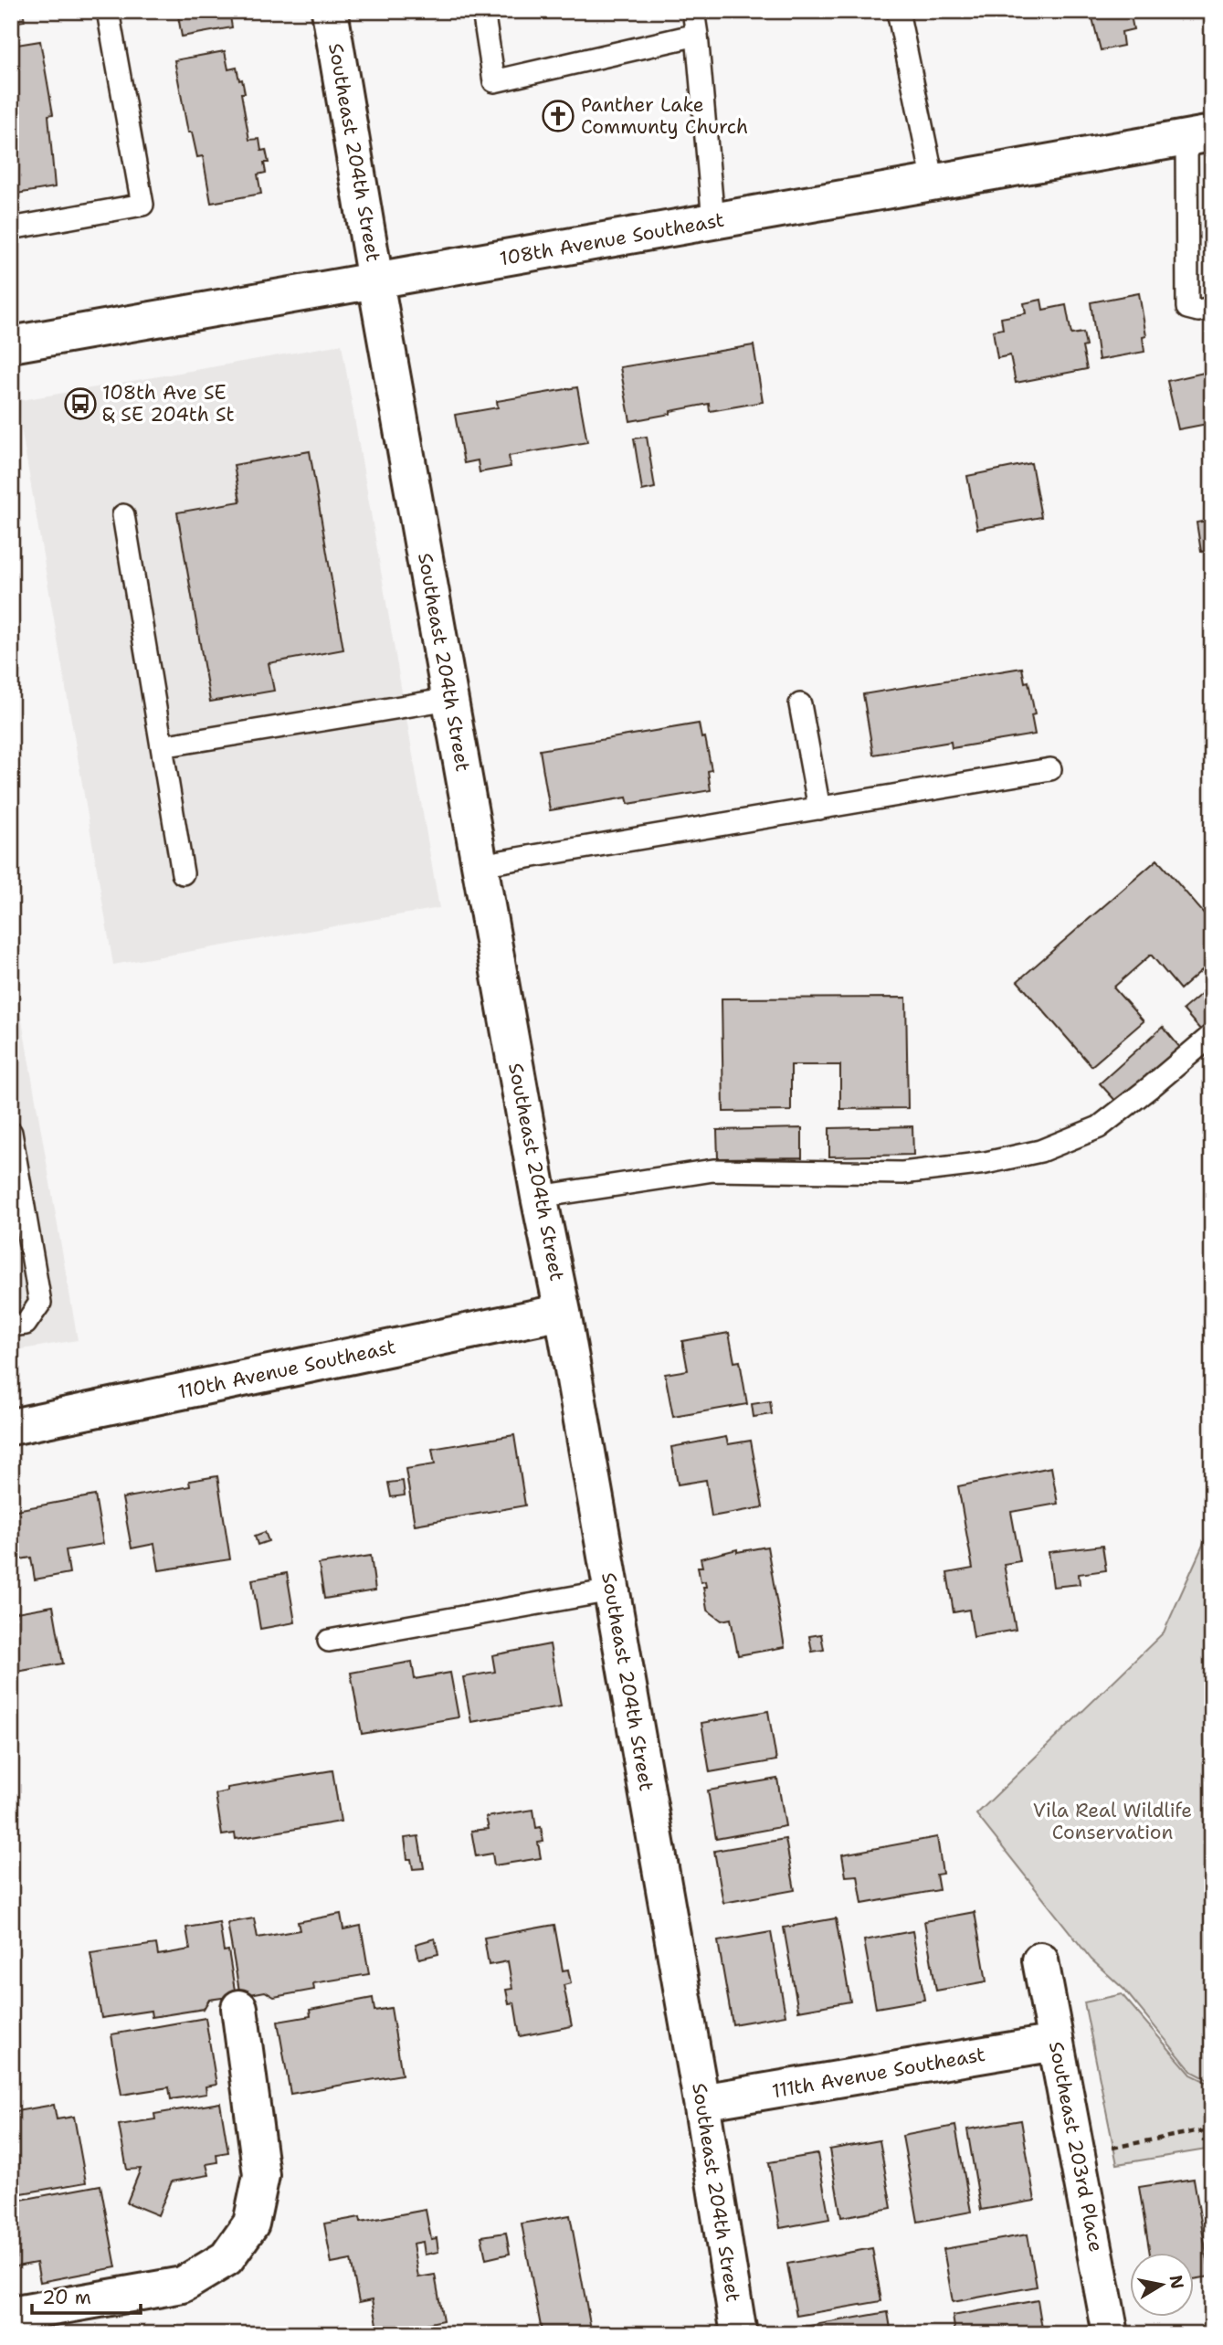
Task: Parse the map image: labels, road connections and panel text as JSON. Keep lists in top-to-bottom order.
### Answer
{
  "streets": {
    "street": [
      "Southeast 204th Street",
      "108th Avenue Southeast",
      "110th Avenue Southeast",
      "111th Avenue Southeast",
      "Southeast 203rd Place"
    ]
  },
  "crossings": [
    ["Southeast 204th Street", "108th Avenue Southeast"],
    ["Southeast 204th Street", "110th Avenue Southeast"],
    ["Southeast 204th Street", "111th Avenue Southeast"],
    ["111th Avenue Southeast", "Southeast 203rd Place"]
  ],
  "parks": ["Vila Real Wildlife Conservation"],
  "places": {
    "church": ["Panther Lake Communty Church"],
    "bus stop": ["108th Ave SE & SE 204th St"]
  },
  "scale_bar": "20 m",
  "north": "right"
}
